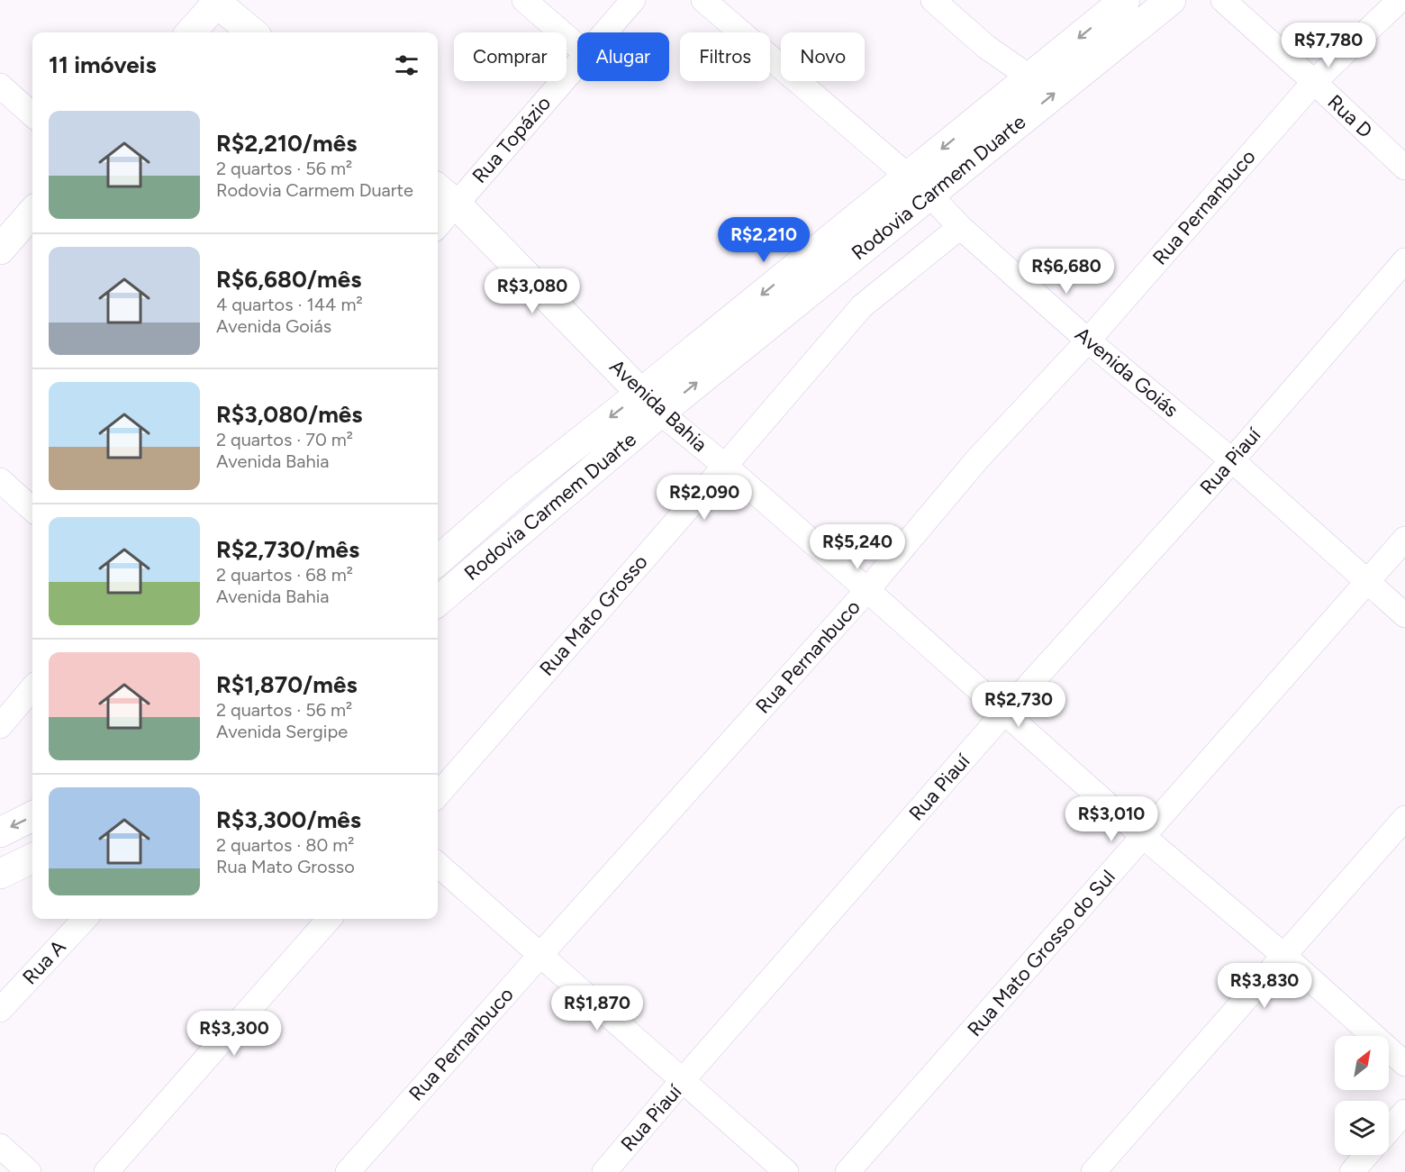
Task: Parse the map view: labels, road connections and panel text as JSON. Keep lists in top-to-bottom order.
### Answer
{
  "streets": {
    "street": [
      "Rua D",
      "Rua Topázio",
      "Rodovia Carmem Duarte",
      "Rua Pernanbuco",
      "Avenida Goiás",
      "Avenida Bahia",
      "Rua Piauí",
      "Rua Mato Grosso",
      "Rua Mato Grosso do Sul",
      "Rua A"
    ]
  },
  "crossings": [
    ["Rua D", "Rua Pernanbuco"],
    ["Rua Topázio", "Avenida Bahia"],
    ["Rodovia Carmem Duarte", "Avenida Goiás"],
    ["Rodovia Carmem Duarte", "Avenida Bahia"],
    ["Rua Pernanbuco", "Avenida Goiás"],
    ["Rua Pernanbuco", "Avenida Bahia"],
    ["Avenida Goiás", "Rua Piauí"],
    ["Avenida Goiás", "Rua Mato Grosso"],
    ["Avenida Goiás", "Rua Mato Grosso do Sul"],
    ["Avenida Bahia", "Rua Piauí"],
    ["Avenida Bahia", "Rua Mato Grosso"],
    ["Avenida Bahia", "Rua Mato Grosso do Sul"]
  ],
  "north": "top right",
  "page": {
    "price": [
      "R$7,780",
      "R$2,210",
      "R$6,680",
      "R$3,080",
      "R$2,090",
      "R$5,240",
      "R$2,730",
      "R$3,010",
      "R$3,830",
      "R$1,870",
      "R$3,300"
    ],
    "chip": [
      "Comprar",
      "Alugar",
      "Filtros",
      "Novo"
    ],
    "heading": "11 imóveis",
    "list": [
      {
        "name": "R$2,210/mês",
        "note": "2 quartos · 56 m² · Rodovia Carmem Duarte"
      },
      {
        "name": "R$6,680/mês",
        "note": "4 quartos · 144 m² · Avenida Goiás"
      },
      {
        "name": "R$3,080/mês",
        "note": "2 quartos · 70 m² · Avenida Bahia"
      },
      {
        "name": "R$2,730/mês",
        "note": "2 quartos · 68 m² · Avenida Bahia"
      },
      {
        "name": "R$1,870/mês",
        "note": "2 quartos · 56 m² · Avenida Sergipe"
      },
      {
        "name": "R$3,300/mês",
        "note": "2 quartos · 80 m² · Rua Mato Grosso"
      }
    ]
  }
}
